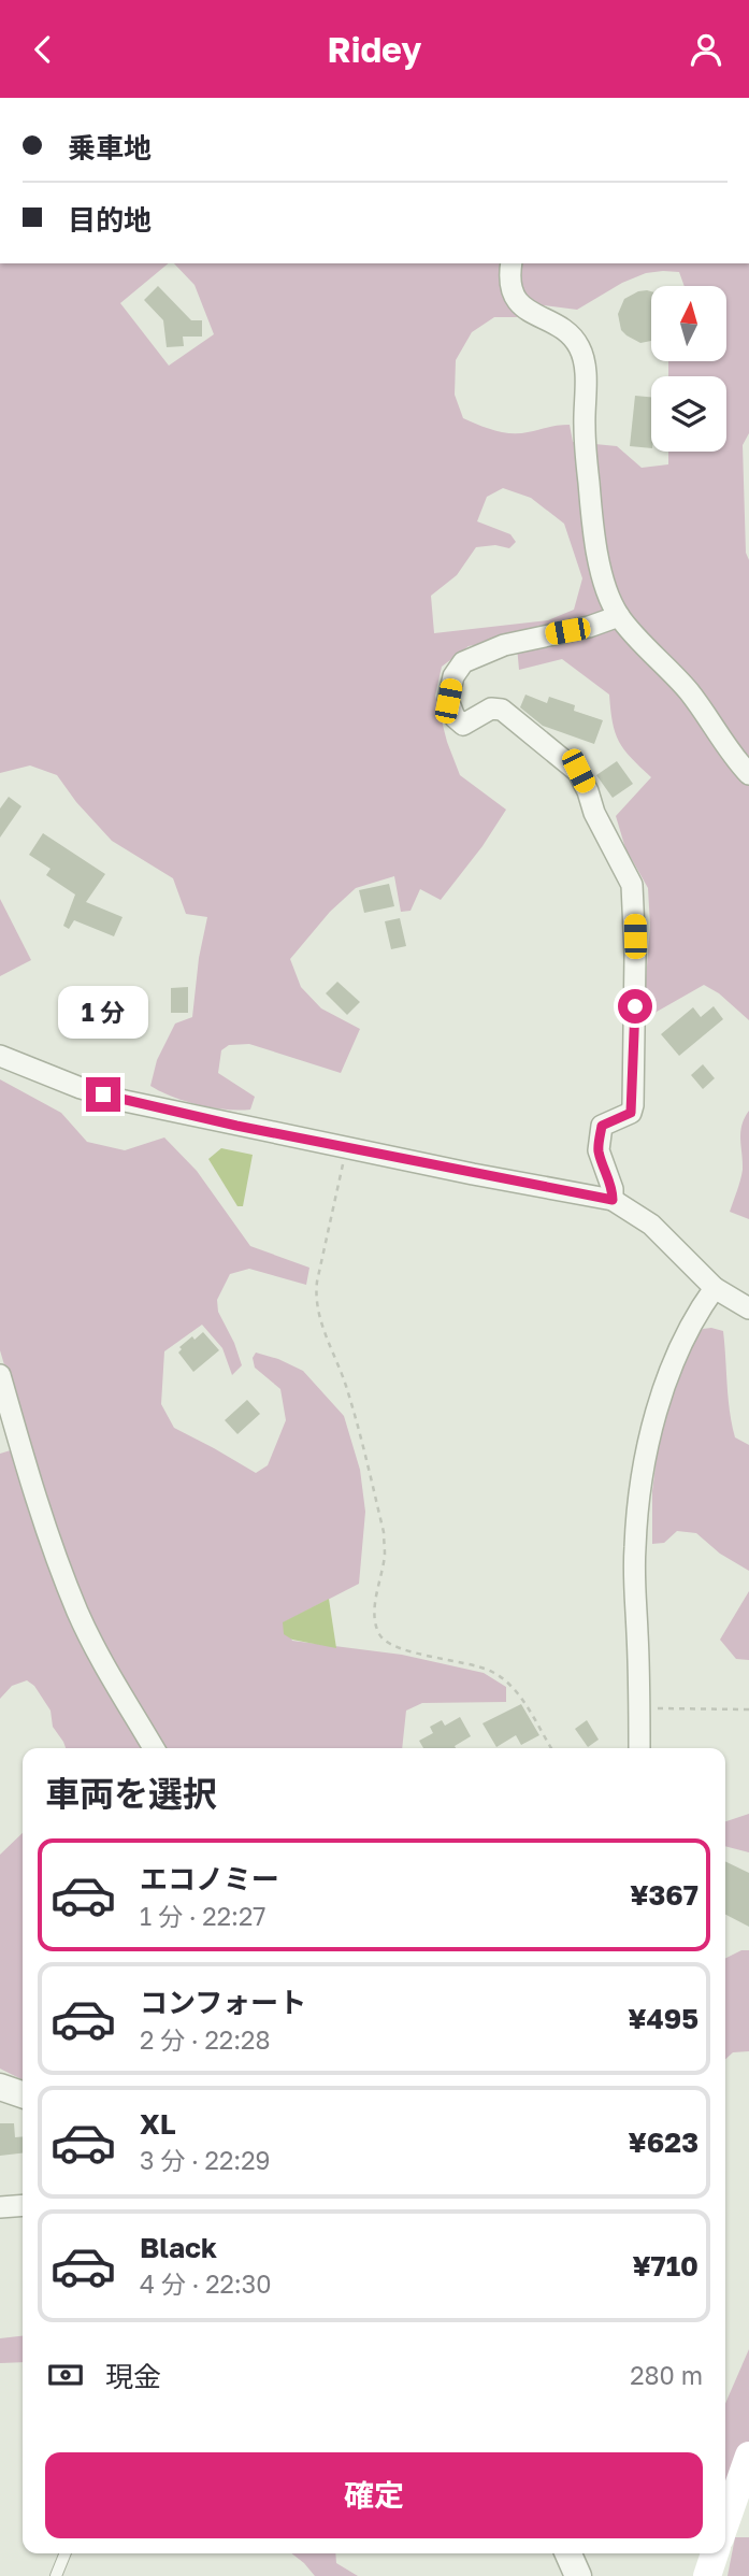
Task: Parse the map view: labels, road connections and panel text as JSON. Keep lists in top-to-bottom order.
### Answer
{
  "north": "top",
  "page": {
    "header": "Ridey",
    "banner": ["乗車地", "目的地"],
    "bubble": "1 分",
    "heading": "車両を選択",
    "list": [
      {
        "name": "エコノミー",
        "note": "1 分 · 22:27",
        "value": "¥367"
      },
      {
        "name": "コンフォート",
        "note": "2 分 · 22:28",
        "value": "¥495"
      },
      {
        "name": "XL",
        "note": "3 分 · 22:29",
        "value": "¥623"
      },
      {
        "name": "Black",
        "note": "4 分 · 22:30",
        "value": "¥710"
      }
    ],
    "pay": ["現金", "280 m"],
    "buttons": "確定"
  }
}
